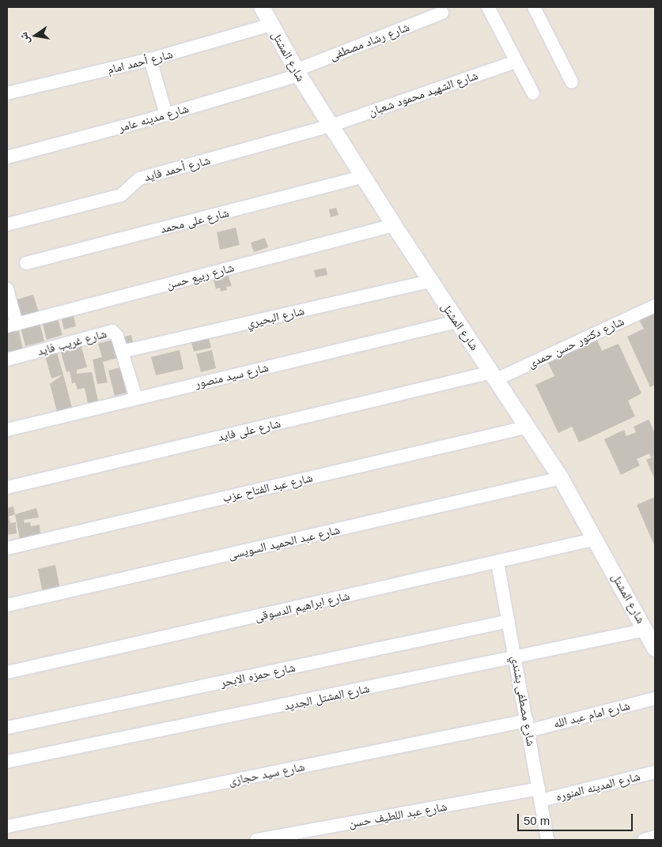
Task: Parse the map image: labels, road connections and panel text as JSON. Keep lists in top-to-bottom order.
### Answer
{
  "streets": {
    "street": [
      "شارع رشاد مصطفى",
      "شارع المشتل",
      "شارع أحمد امام",
      "شارع الشهيد محمود شعبان",
      "شارع مدينه عامر",
      "شارع أحمد فايد",
      "شارع على محمد",
      "شارع ربيع حسن",
      "شارع البحيري",
      "شارع غريب فايد",
      "شارع دكتور حسن حمدى",
      "شارع سيد منصور",
      "شارع على فايد",
      "شارع عبد الفتاح عزب",
      "شارع عبد الحميد السويسى",
      "شارع ابراهيم الدسوقى",
      "شارع حمزه الابحر",
      "شارع المشتل الجديد",
      "شارع مصطفى بشندي",
      "شارع امام عبد الله",
      "شارع سيد حجازى",
      "شارع المدينه المنوره",
      "شارع عبد اللطيف حسن"
    ]
  },
  "crossings": [
    ["شارع رشاد مصطفى", "شارع المشتل"],
    ["شارع رشاد مصطفى", "شارع مدينه عامر"],
    ["شارع المشتل", "شارع أحمد امام"],
    ["شارع المشتل", "شارع الشهيد محمود شعبان"],
    ["شارع المشتل", "شارع مدينه عامر"],
    ["شارع المشتل", "شارع أحمد فايد"],
    ["شارع المشتل", "شارع على محمد"],
    ["شارع المشتل", "شارع ربيع حسن"],
    ["شارع المشتل", "شارع البحيري"],
    ["شارع المشتل", "شارع دكتور حسن حمدى"],
    ["شارع المشتل", "شارع سيد منصور"],
    ["شارع المشتل", "شارع على فايد"],
    ["شارع المشتل", "شارع عبد الفتاح عزب"],
    ["شارع المشتل", "شارع عبد الحميد السويسى"],
    ["شارع المشتل", "شارع ابراهيم الدسوقى"],
    ["شارع المشتل", "شارع المشتل الجديد"],
    ["شارع الشهيد محمود شعبان", "شارع أحمد فايد"],
    ["شارع البحيري", "شارع غريب فايد"],
    ["شارع غريب فايد", "شارع سيد منصور"],
    ["شارع دكتور حسن حمدى", "شارع على فايد"],
    ["شارع ابراهيم الدسوقى", "شارع مصطفى بشندي"],
    ["شارع حمزه الابحر", "شارع مصطفى بشندي"],
    ["شارع المشتل الجديد", "شارع مصطفى بشندي"],
    ["شارع مصطفى بشندي", "شارع امام عبد الله"],
    ["شارع مصطفى بشندي", "شارع سيد حجازى"],
    ["شارع مصطفى بشندي", "شارع المدينه المنوره"],
    ["شارع مصطفى بشندي", "شارع عبد اللطيف حسن"],
    ["شارع امام عبد الله", "شارع سيد حجازى"],
    ["شارع المدينه المنوره", "شارع عبد اللطيف حسن"]
  ],
  "scale_bar": "50 m",
  "north": "left"
}
